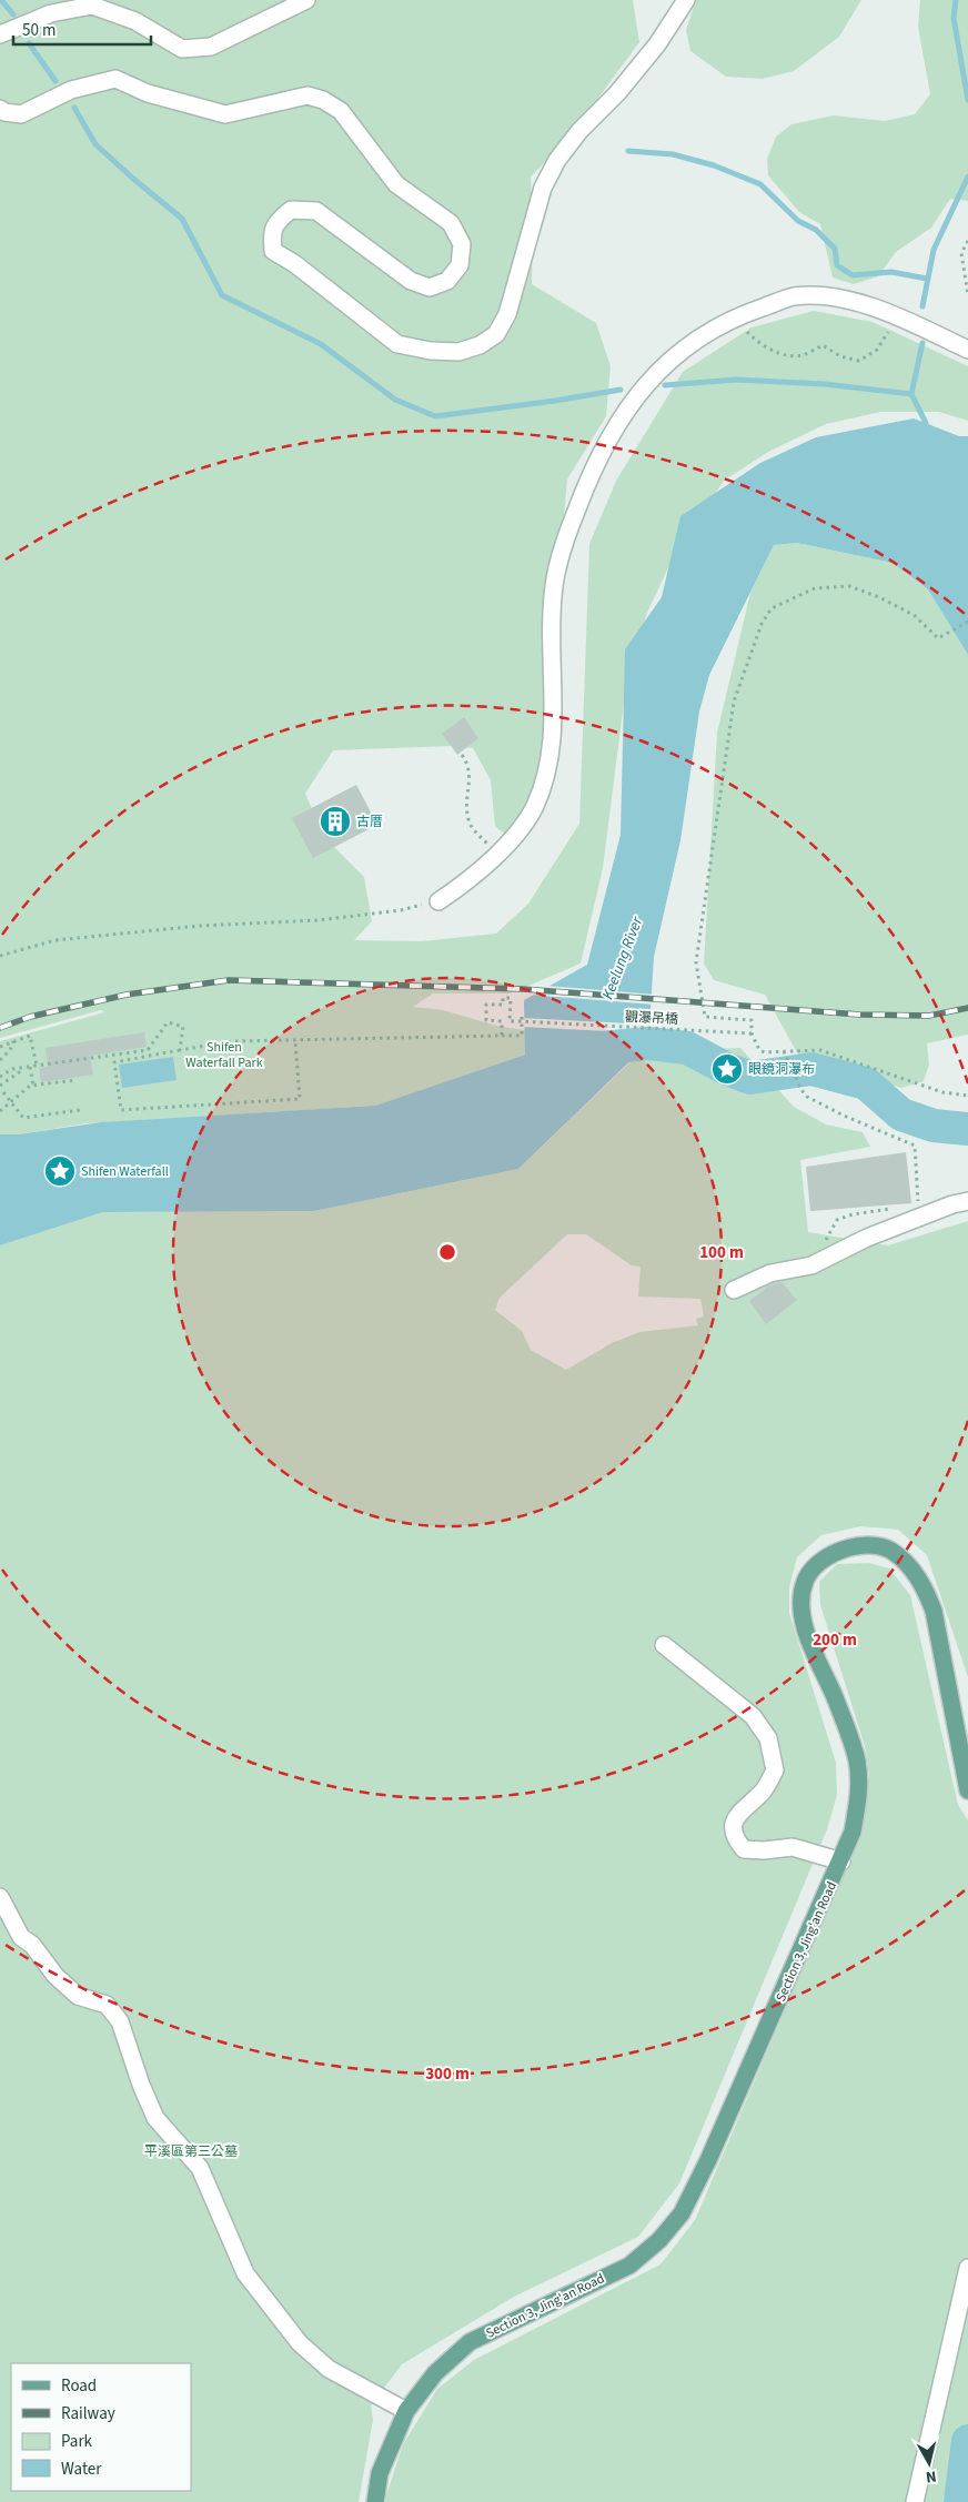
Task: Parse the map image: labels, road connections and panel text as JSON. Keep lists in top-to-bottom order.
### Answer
{
  "streets": {
    "main road": ["Section 3, Jing'an Road"],
    "path": ["觀瀑吊橋"]
  },
  "water": ["Keelung River"],
  "parks": ["Shifen Waterfall Park", "平溪區第三公墓"],
  "places": {
    "building": ["古厝"],
    "place": ["眼鏡洞瀑布", "Shifen Waterfall"]
  },
  "legend": [
    "Road",
    "Railway",
    "Park",
    "Water"
  ],
  "scale_bar": "50 m",
  "north": "bottom",
  "rings": ["100 m", "200 m", "300 m"]
}
